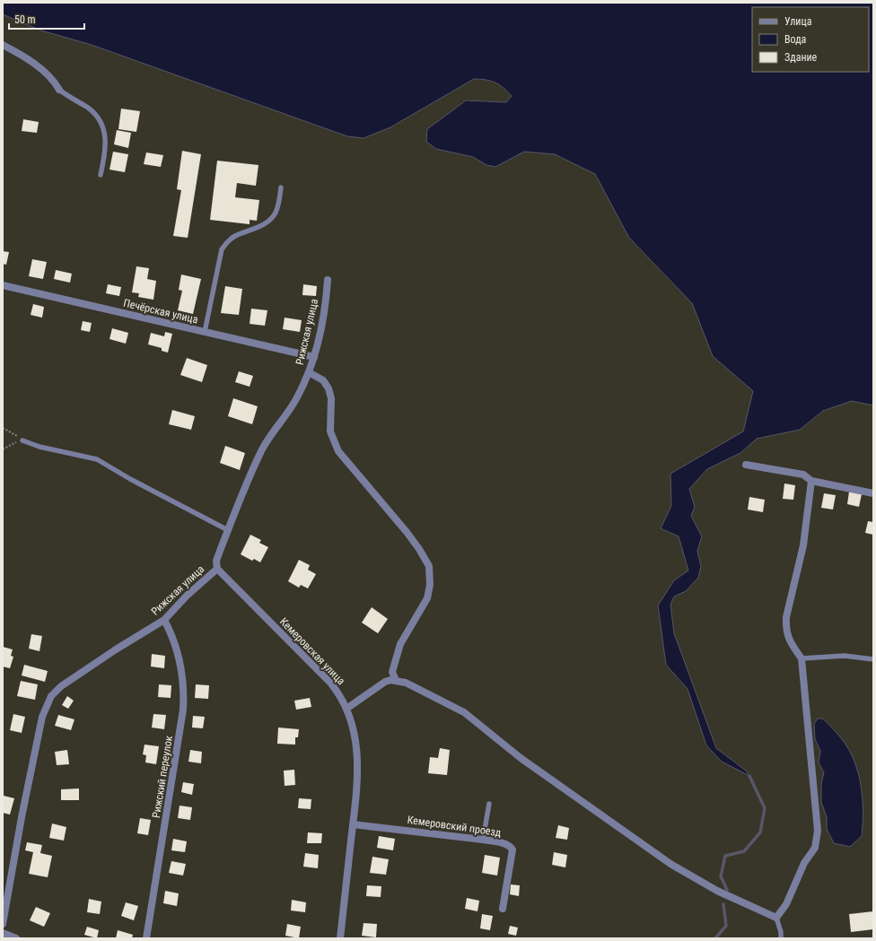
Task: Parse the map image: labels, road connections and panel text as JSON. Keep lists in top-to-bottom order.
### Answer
{
  "streets": {
    "street": [
      "Печёрская улица",
      "Рижская улица",
      "Кемеровская улица",
      "Рижский переулок",
      "Кемеровский проезд"
    ]
  },
  "crossings": [
    ["Печёрская улица", "Рижская улица"],
    ["Рижская улица", "Кемеровская улица"],
    ["Рижская улица", "Рижский переулок"],
    ["Кемеровская улица", "Кемеровский проезд"]
  ],
  "legend": ["Улица", "Вода", "Здание"],
  "scale_bar": "50 m"
}
